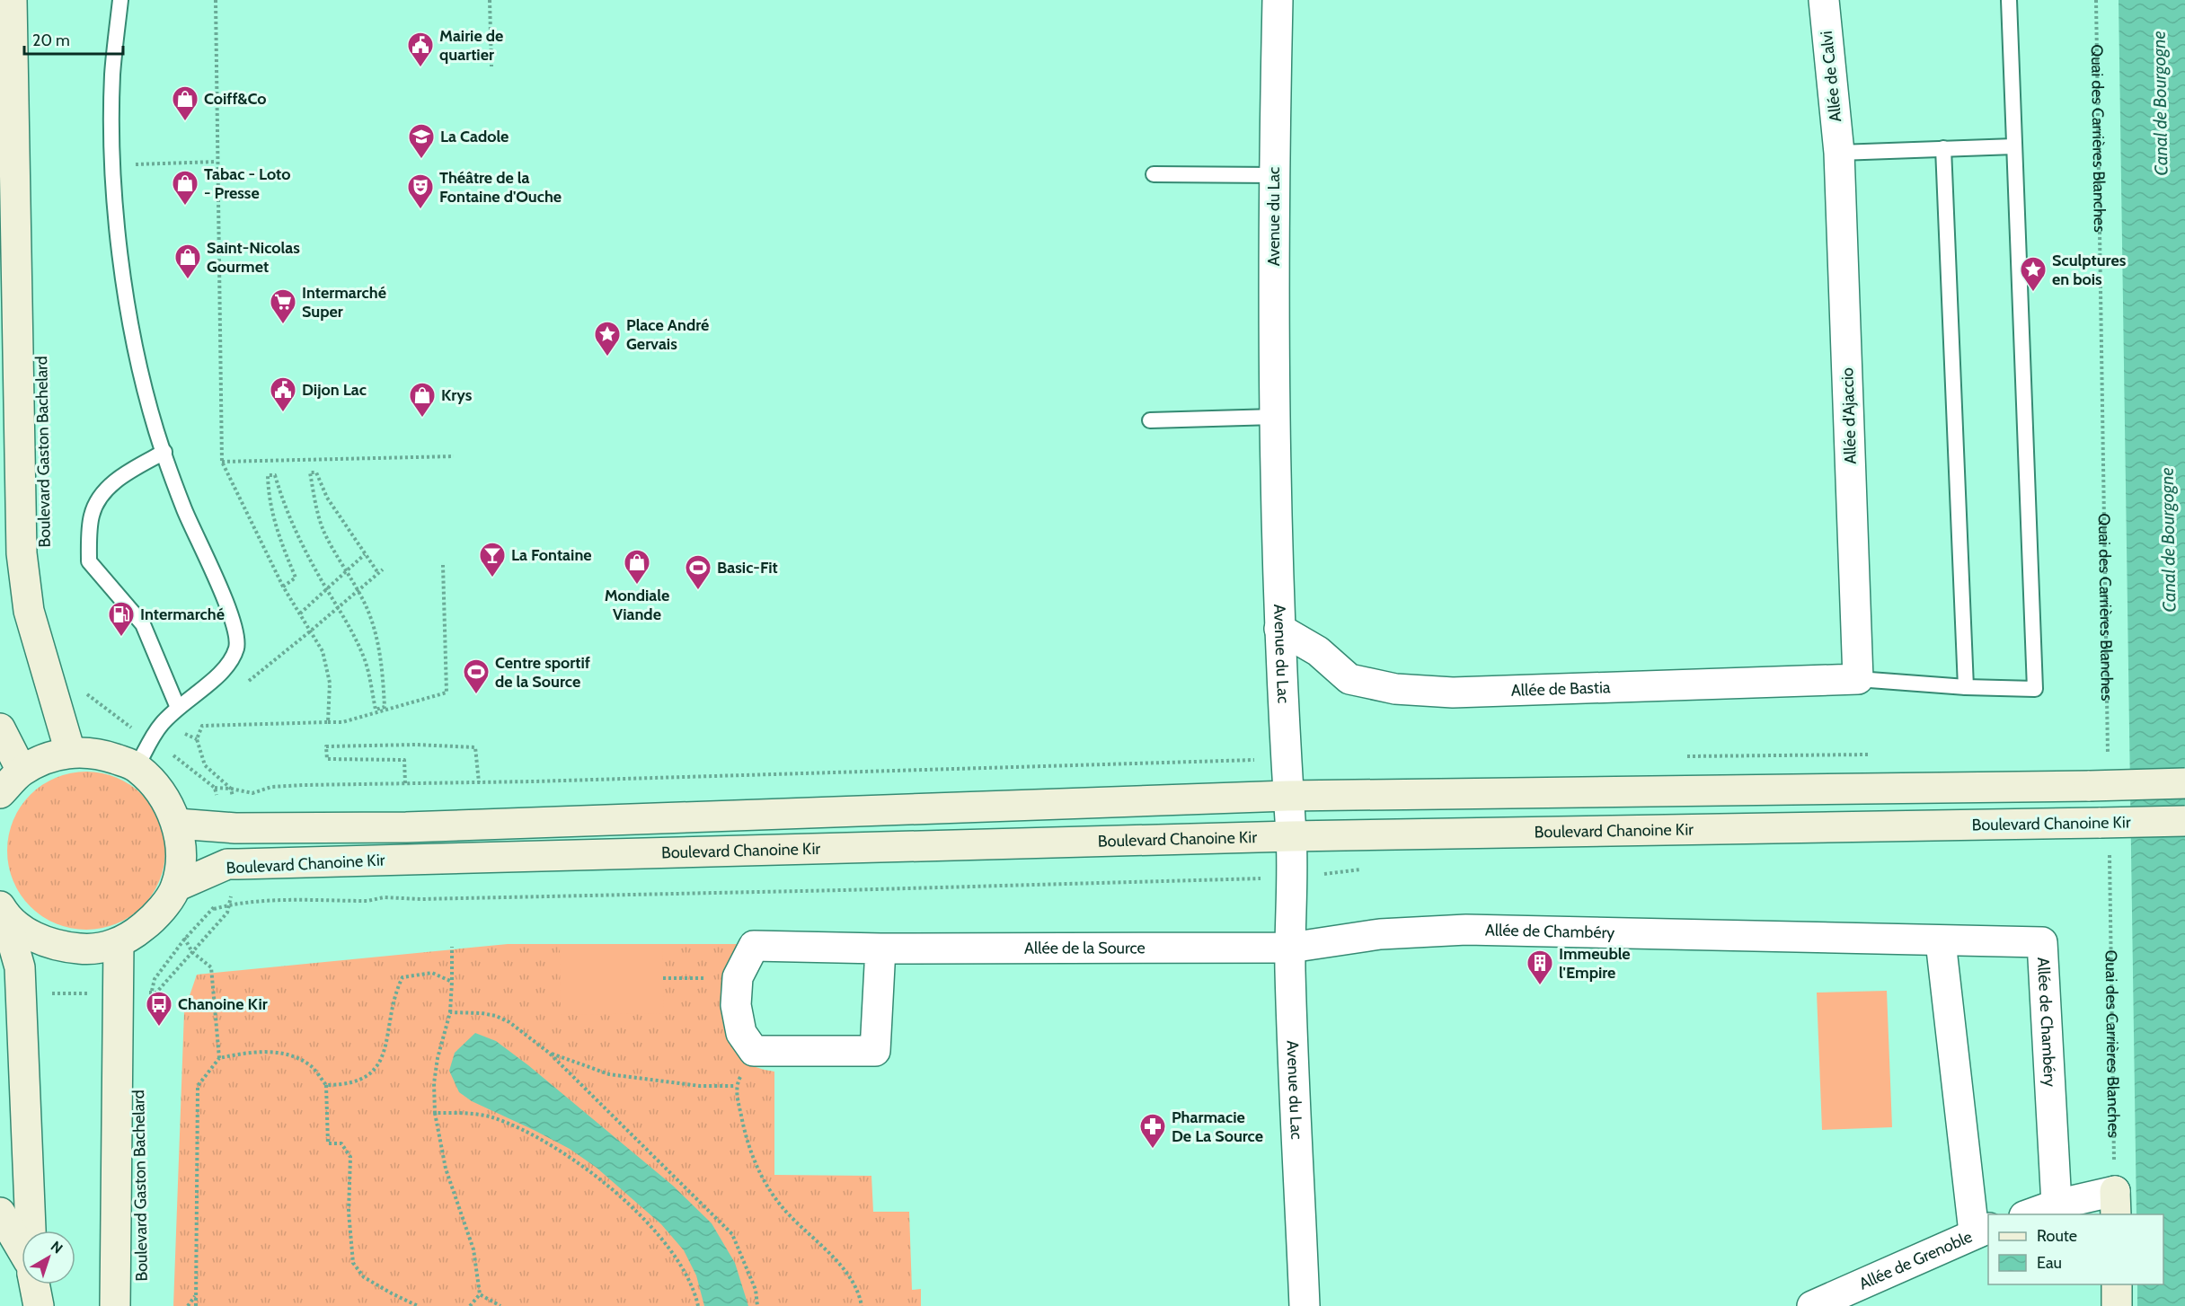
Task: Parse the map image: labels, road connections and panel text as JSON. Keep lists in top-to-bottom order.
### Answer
{
  "streets": {
    "main road": ["Boulevard Gaston Bachelard", "Boulevard Chanoine Kir"],
    "street": [
      "Allée de Calvi",
      "Avenue du Lac",
      "Allée d'Ajaccio",
      "Allée de Bastia",
      "Allée de Chambéry",
      "Allée de la Source",
      "Allée de Grenoble"
    ],
    "path": ["Quai des Carrières Blanches"]
  },
  "crossings": [
    ["Allée de Calvi", "Allée d'Ajaccio"],
    ["Avenue du Lac", "Allée de Bastia"],
    ["Avenue du Lac", "Boulevard Chanoine Kir"],
    ["Avenue du Lac", "Allée de Chambéry"],
    ["Avenue du Lac", "Allée de la Source"],
    ["Allée d'Ajaccio", "Allée de Bastia"],
    ["Allée de Chambéry", "Allée de la Source"]
  ],
  "water": ["Canal de Bourgogne"],
  "places": {
    "public building": ["Mairie de quartier", "Dijon Lac"],
    "shop": [
      "Coiff&Co",
      "Tabac - Loto - Presse",
      "Saint-Nicolas Gourmet",
      "Krys",
      "Mondiale Viande"
    ],
    "school or university": ["La Cadole"],
    "theatre": ["Théâtre de la Fontaine d'Ouche"],
    "place": ["Sculptures en bois", "Place André Gervais"],
    "supermarket": ["Intermarché Super"],
    "bar": ["La Fontaine"],
    "sports": ["Basic-Fit", "Centre sportif de la Source"],
    "fuel station": ["Intermarché"],
    "building": ["Immeuble l'Empire"],
    "bus stop": ["Chanoine Kir"],
    "pharmacy": ["Pharmacie De La Source"]
  },
  "legend": ["Route", "Eau"],
  "scale_bar": "20 m",
  "north": "top right"
}
